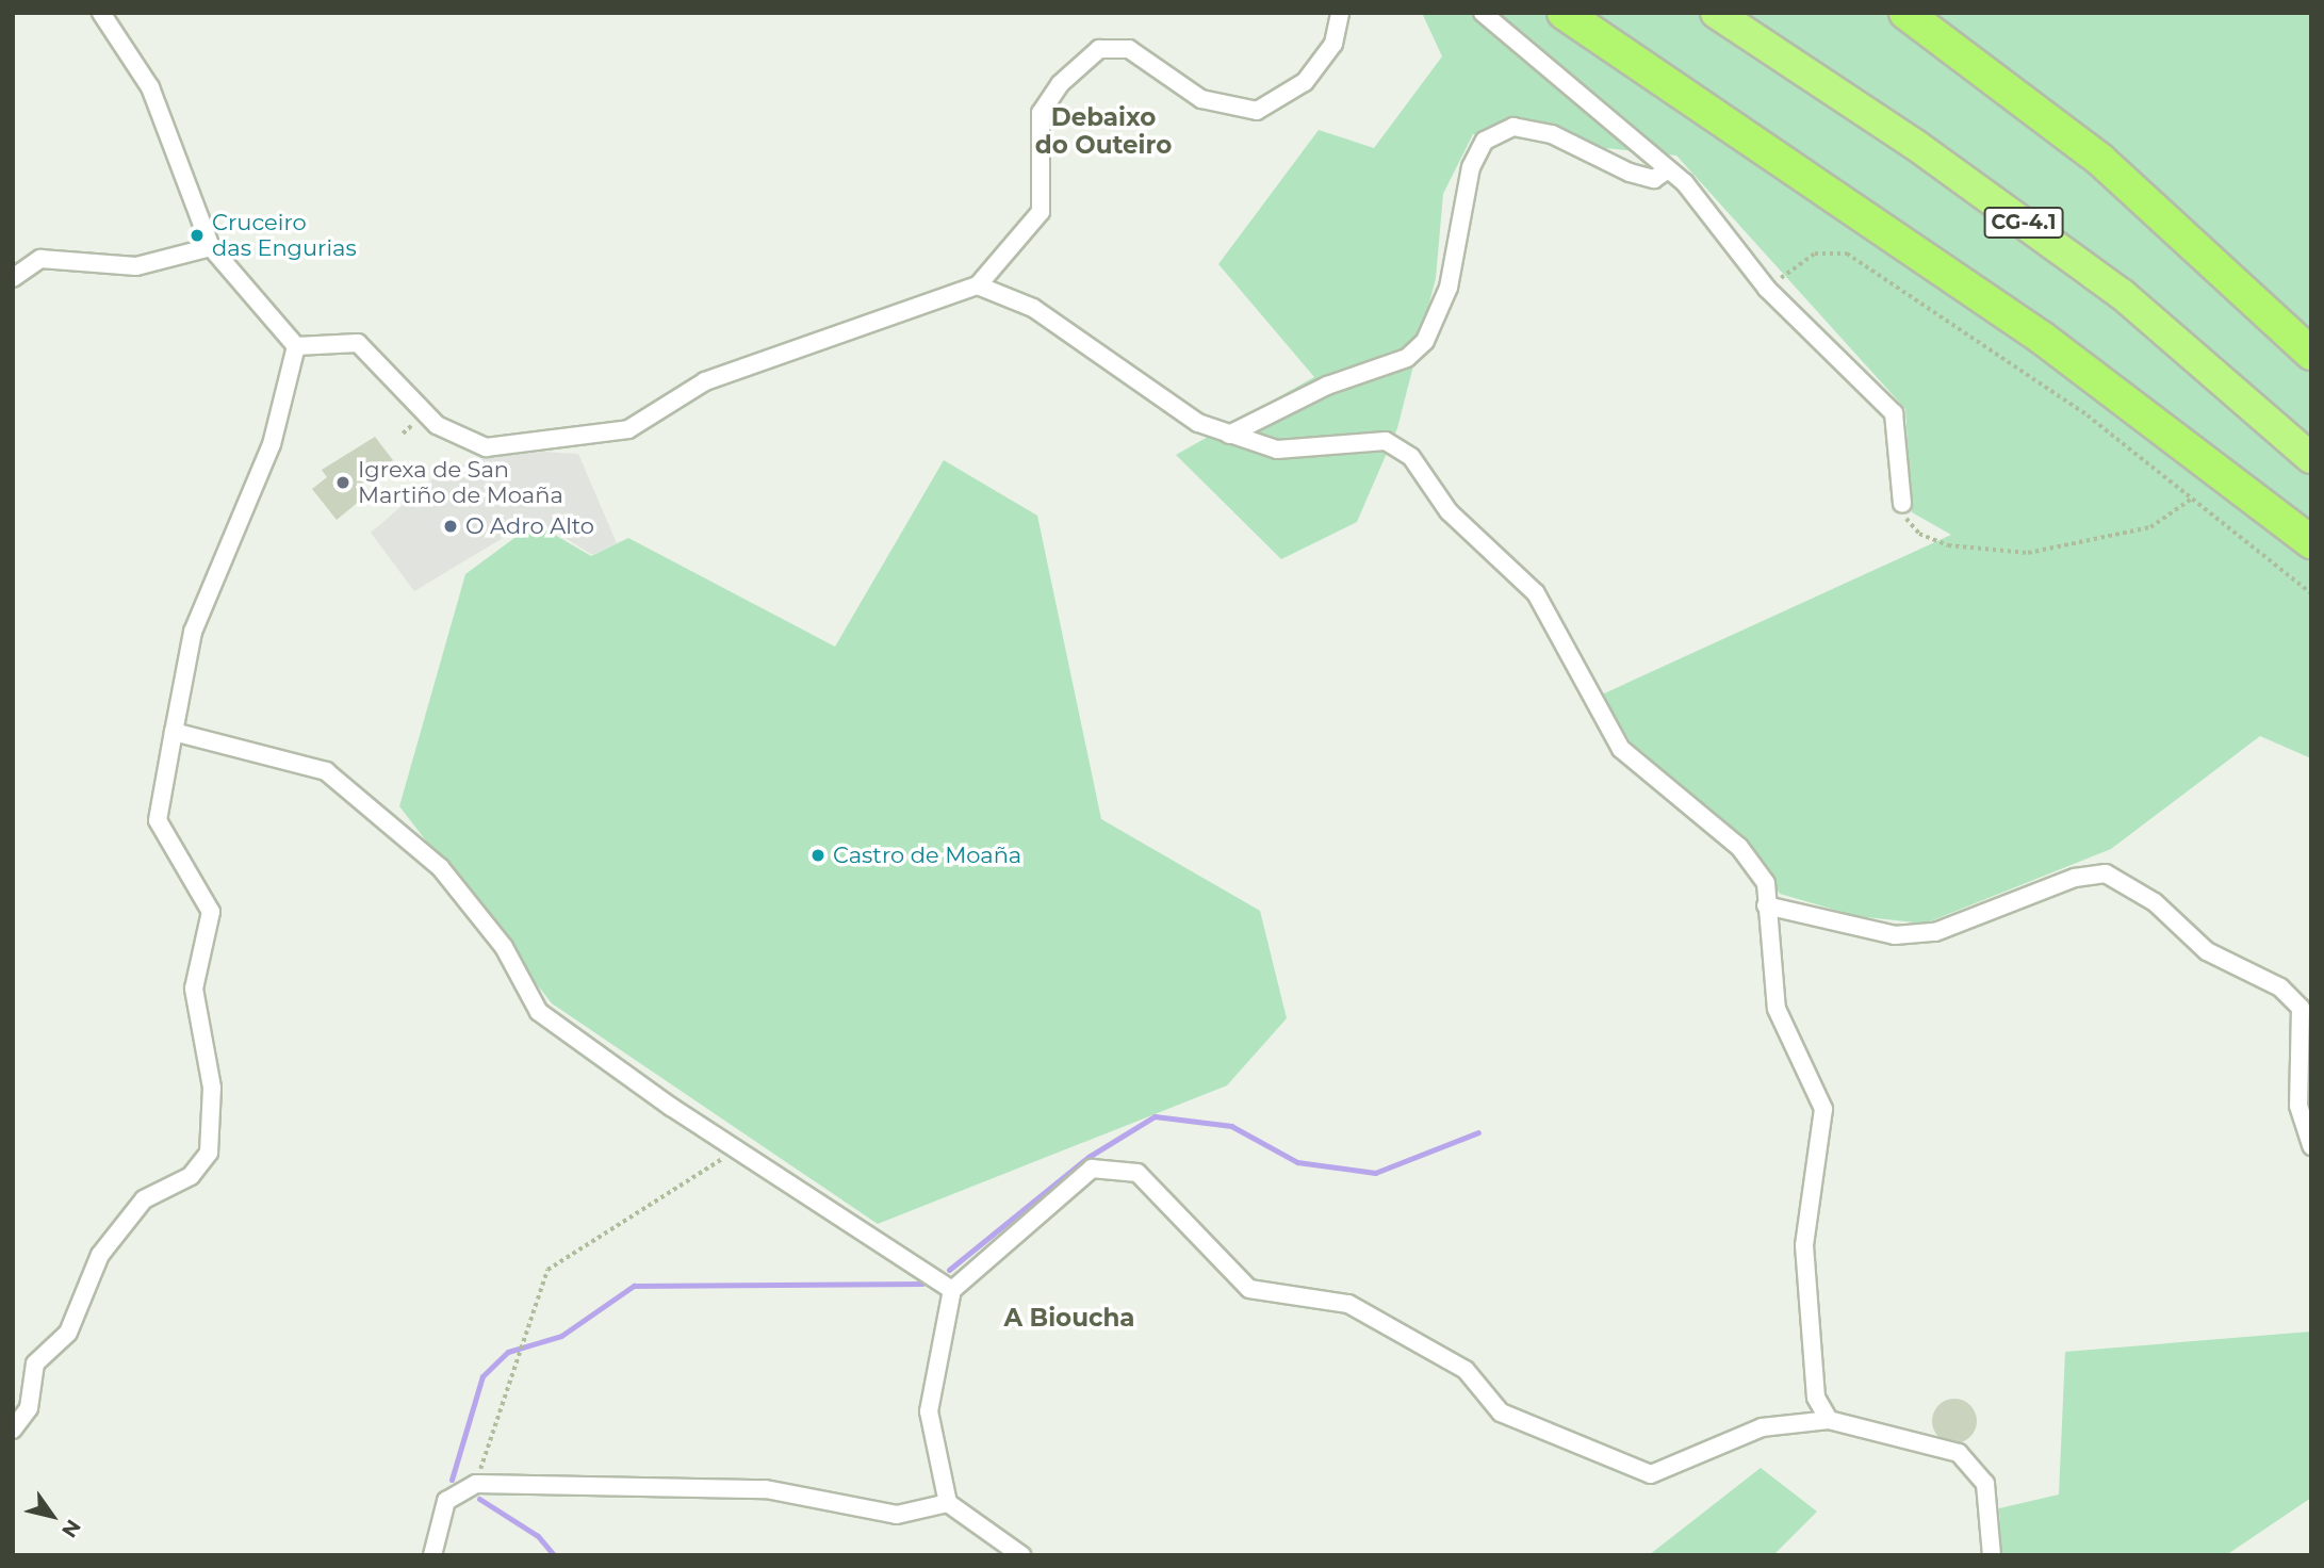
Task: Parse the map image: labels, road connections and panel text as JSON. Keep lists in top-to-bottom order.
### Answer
{
  "streets": {
    "highway": ["CG-4.1"]
  },
  "districts": ["Debaixo do Outeiro", "A Bioucha"],
  "places": [
    "Cruceiro das Engurias",
    "Igrexa de San Martiño de Moaña",
    "O Adro Alto",
    "Castro de Moaña"
  ],
  "north": "bottom right"
}
